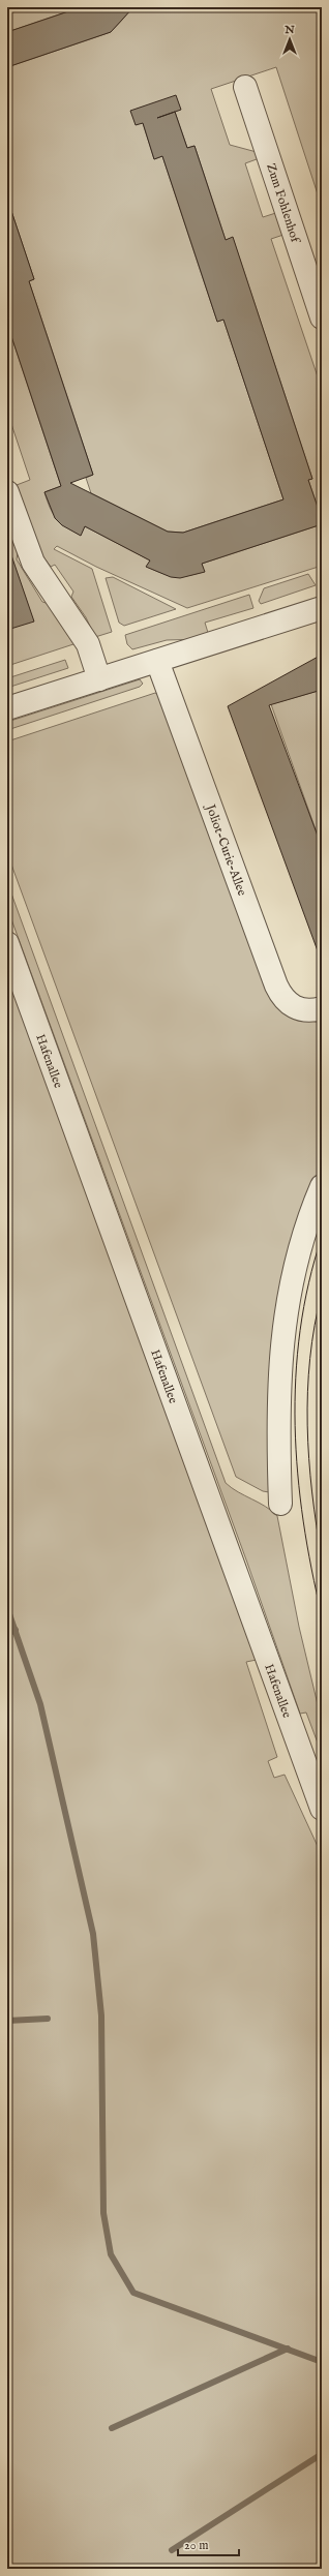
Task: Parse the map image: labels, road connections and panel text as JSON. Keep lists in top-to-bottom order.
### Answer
{
  "streets": {
    "street": ["Zum Fohlenhof", "Joliot-Curie-Allee", "Hafenallee"]
  },
  "scale_bar": "20 m",
  "north": "top"
}
